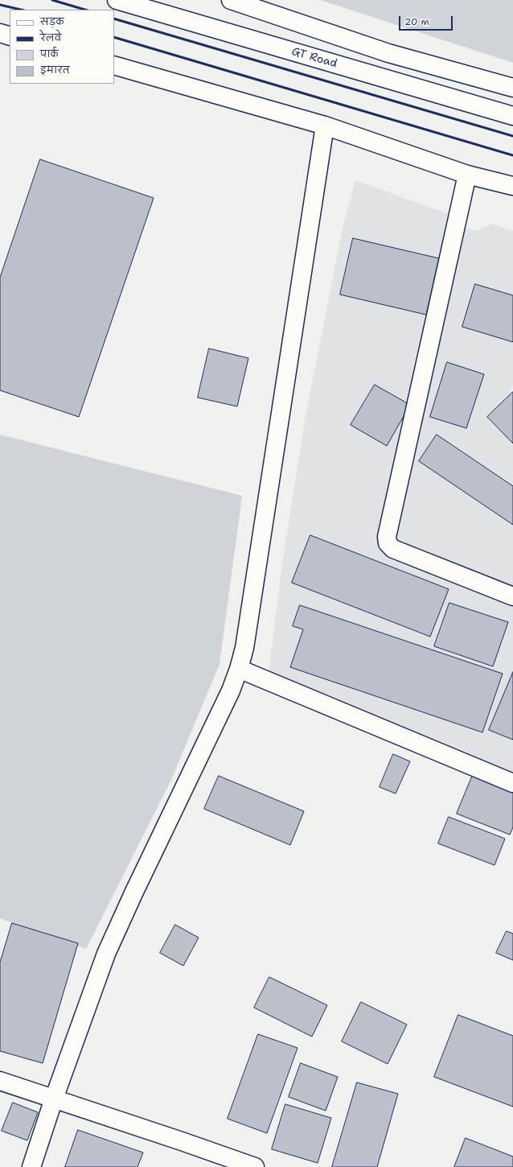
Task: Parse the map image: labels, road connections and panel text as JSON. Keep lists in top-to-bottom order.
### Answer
{
  "streets": {
    "main road": ["GT Road"]
  },
  "legend": [
    "सड़क",
    "रेलवे",
    "पार्क",
    "इमारत"
  ],
  "scale_bar": "20 m"
}
